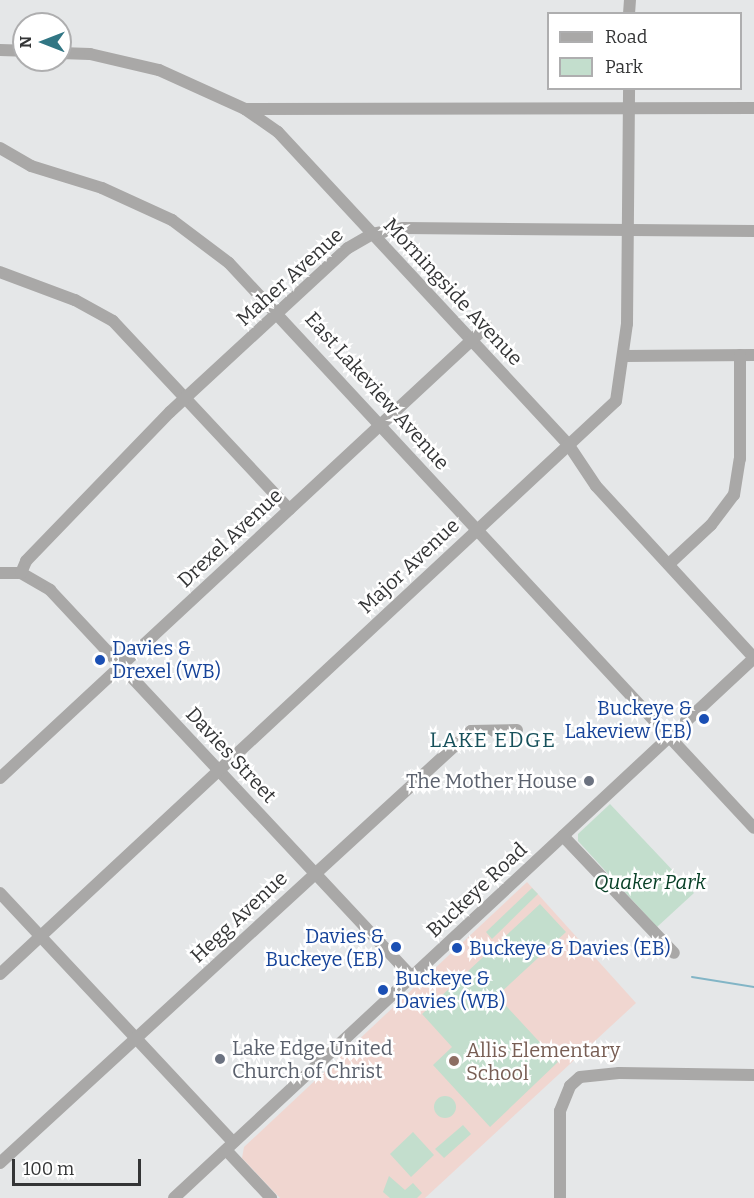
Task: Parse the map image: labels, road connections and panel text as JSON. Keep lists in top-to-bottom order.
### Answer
{
  "streets": {
    "street": [
      "Maher Avenue",
      "Morningside Avenue",
      "East Lakeview Avenue",
      "Drexel Avenue",
      "Major Avenue",
      "Davies Street",
      "Buckeye Road",
      "Hegg Avenue"
    ]
  },
  "crossings": [
    ["Maher Avenue", "Morningside Avenue"],
    ["Maher Avenue", "East Lakeview Avenue"],
    ["Maher Avenue", "Major Avenue"],
    ["Maher Avenue", "Davies Street"],
    ["Morningside Avenue", "Drexel Avenue"],
    ["Morningside Avenue", "Major Avenue"],
    ["Morningside Avenue", "Buckeye Road"],
    ["East Lakeview Avenue", "Drexel Avenue"],
    ["East Lakeview Avenue", "Major Avenue"],
    ["East Lakeview Avenue", "Buckeye Road"],
    ["Drexel Avenue", "Davies Street"],
    ["Major Avenue", "Davies Street"],
    ["Davies Street", "Buckeye Road"],
    ["Davies Street", "Hegg Avenue"]
  ],
  "districts": ["LAKE EDGE"],
  "parks": ["Quaker Park"],
  "places": [
    "Davies & Drexel (WB)",
    "Buckeye & Lakeview (EB)",
    "The Mother House",
    "Davies & Buckeye (EB)",
    "Buckeye & Davies (EB)",
    "Buckeye & Davies (WB)",
    "Lake Edge United Church of Christ",
    "Allis Elementary School"
  ],
  "legend": ["Road", "Park"],
  "scale_bar": "100 m",
  "north": "left"
}
